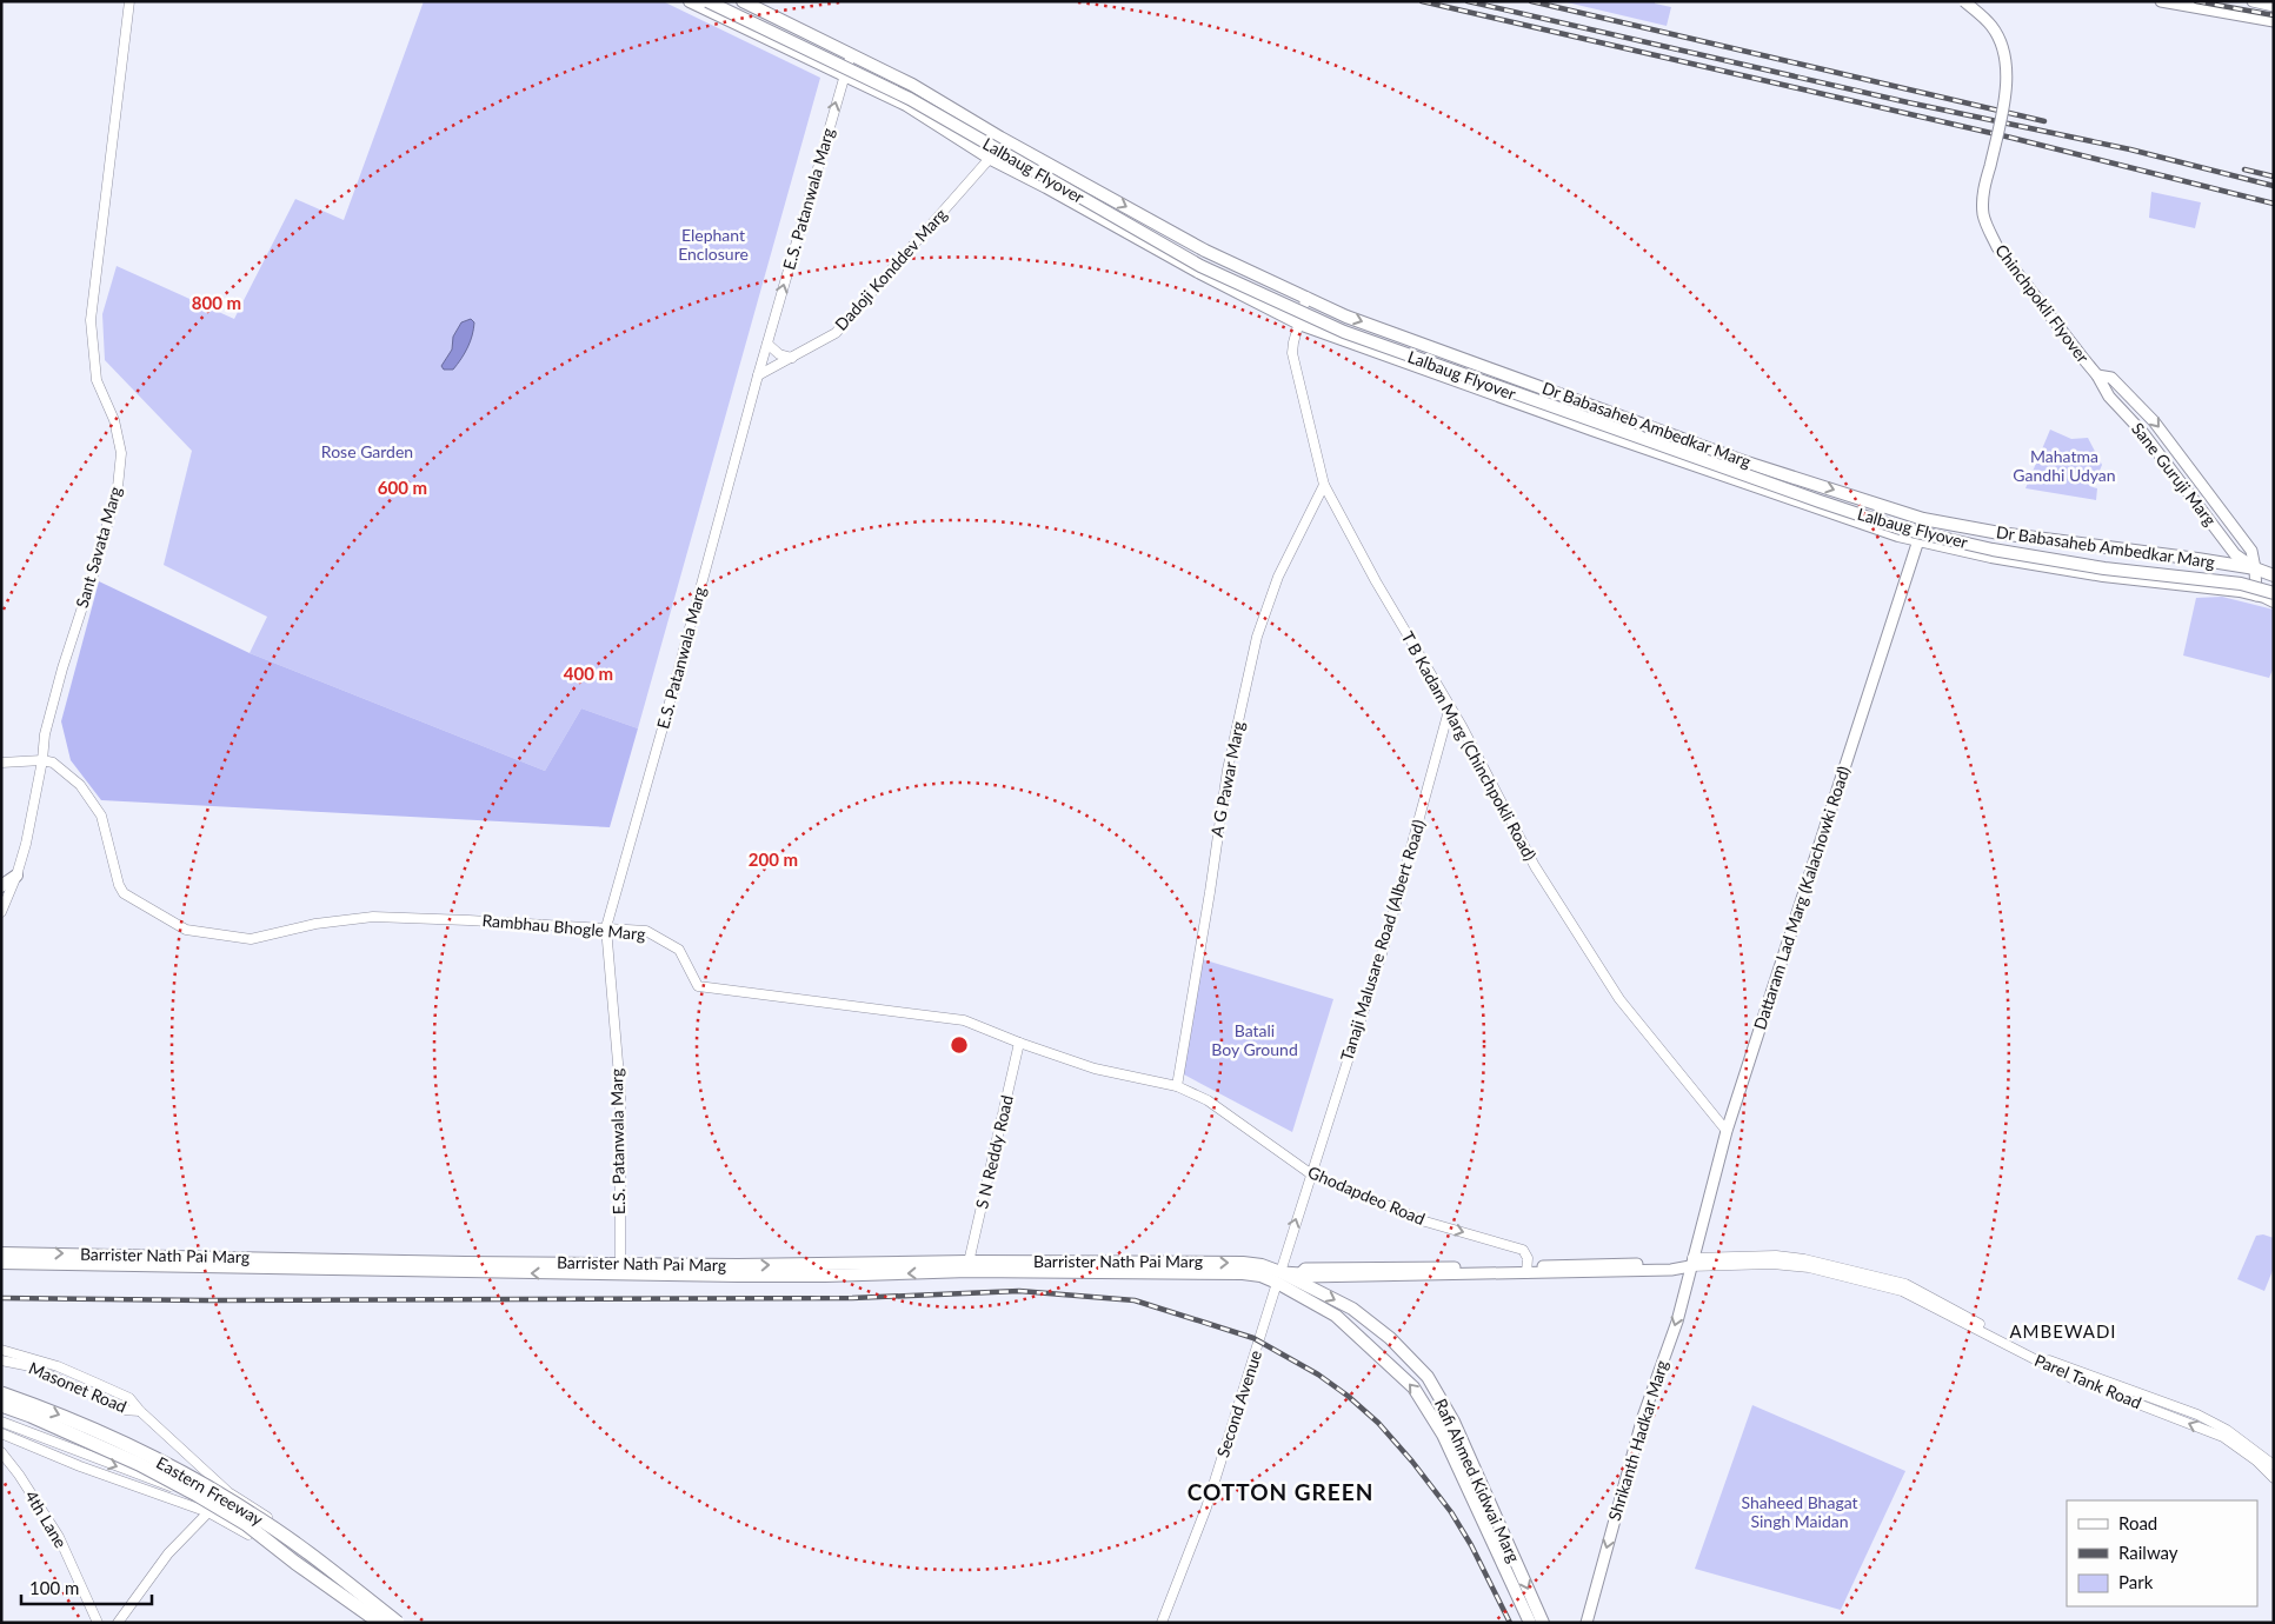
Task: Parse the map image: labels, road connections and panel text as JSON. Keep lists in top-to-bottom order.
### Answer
{
  "streets": {
    "highway": ["Eastern Freeway"],
    "main road": [
      "Lalbaug Flyover",
      "Chinchpokli Flyover",
      "Dr Babasaheb Ambedkar Marg",
      "Sane Guruji Marg",
      "Dattaram Lad Marg (Kalachowki Road)",
      "Barrister Nath Pai Marg",
      "Shrikanth Hadkar Marg",
      "Rafi Ahmed Kidwai Marg"
    ],
    "street": [
      "E.S. Patanwala Marg",
      "Dadoji Konddev Marg",
      "Sant Savata Marg",
      "T B Kadam Marg (Chinchpokli Road)",
      "A G Pawar Marg",
      "Rambhau Bhogle Marg",
      "Tanaji Malusare Road (Albert Road)",
      "S N Reddy Road",
      "Ghodapdeo Road",
      "Parel Tank Road",
      "Masonet Road",
      "Second Avenue",
      "4th Lane"
    ]
  },
  "crossings": [
    ["E.S. Patanwala Marg", "Dadoji Konddev Marg"],
    ["E.S. Patanwala Marg", "Dr Babasaheb Ambedkar Marg"],
    ["E.S. Patanwala Marg", "Rambhau Bhogle Marg"],
    ["E.S. Patanwala Marg", "Barrister Nath Pai Marg"],
    ["Dadoji Konddev Marg", "Dr Babasaheb Ambedkar Marg"],
    ["Chinchpokli Flyover", "Sane Guruji Marg"],
    ["Dr Babasaheb Ambedkar Marg", "Sane Guruji Marg"],
    ["Dr Babasaheb Ambedkar Marg", "T B Kadam Marg (Chinchpokli Road)"],
    ["Dr Babasaheb Ambedkar Marg", "Dattaram Lad Marg (Kalachowki Road)"],
    ["Sant Savata Marg", "Rambhau Bhogle Marg"],
    ["T B Kadam Marg (Chinchpokli Road)", "A G Pawar Marg"],
    ["T B Kadam Marg (Chinchpokli Road)", "Dattaram Lad Marg (Kalachowki Road)"],
    ["T B Kadam Marg (Chinchpokli Road)", "Tanaji Malusare Road (Albert Road)"],
    ["A G Pawar Marg", "Rambhau Bhogle Marg"],
    ["A G Pawar Marg", "Ghodapdeo Road"],
    ["Dattaram Lad Marg (Kalachowki Road)", "Parel Tank Road"],
    ["Dattaram Lad Marg (Kalachowki Road)", "Shrikanth Hadkar Marg"],
    ["Rambhau Bhogle Marg", "S N Reddy Road"],
    ["Rambhau Bhogle Marg", "Ghodapdeo Road"],
    ["Tanaji Malusare Road (Albert Road)", "Ghodapdeo Road"],
    ["Tanaji Malusare Road (Albert Road)", "Barrister Nath Pai Marg"],
    ["Tanaji Malusare Road (Albert Road)", "Second Avenue"],
    ["Tanaji Malusare Road (Albert Road)", "Rafi Ahmed Kidwai Marg"],
    ["S N Reddy Road", "Barrister Nath Pai Marg"],
    ["Barrister Nath Pai Marg", "Second Avenue"],
    ["Barrister Nath Pai Marg", "Rafi Ahmed Kidwai Marg"],
    ["Parel Tank Road", "Shrikanth Hadkar Marg"],
    ["Second Avenue", "Rafi Ahmed Kidwai Marg"]
  ],
  "one_way": ["Ghodapdeo Road", "Shrikanth Hadkar Marg"],
  "districts": ["AMBEWADI", "COTTON GREEN"],
  "parks": [
    "Elephant Enclosure",
    "Rose Garden",
    "Mahatma Gandhi Udyan",
    "Batali Boy Ground",
    "Shaheed Bhagat Singh Maidan"
  ],
  "legend": ["Road", "Railway", "Park"],
  "scale_bar": "100 m",
  "rings": [
    "800 m",
    "600 m",
    "400 m",
    "200 m"
  ]
}
